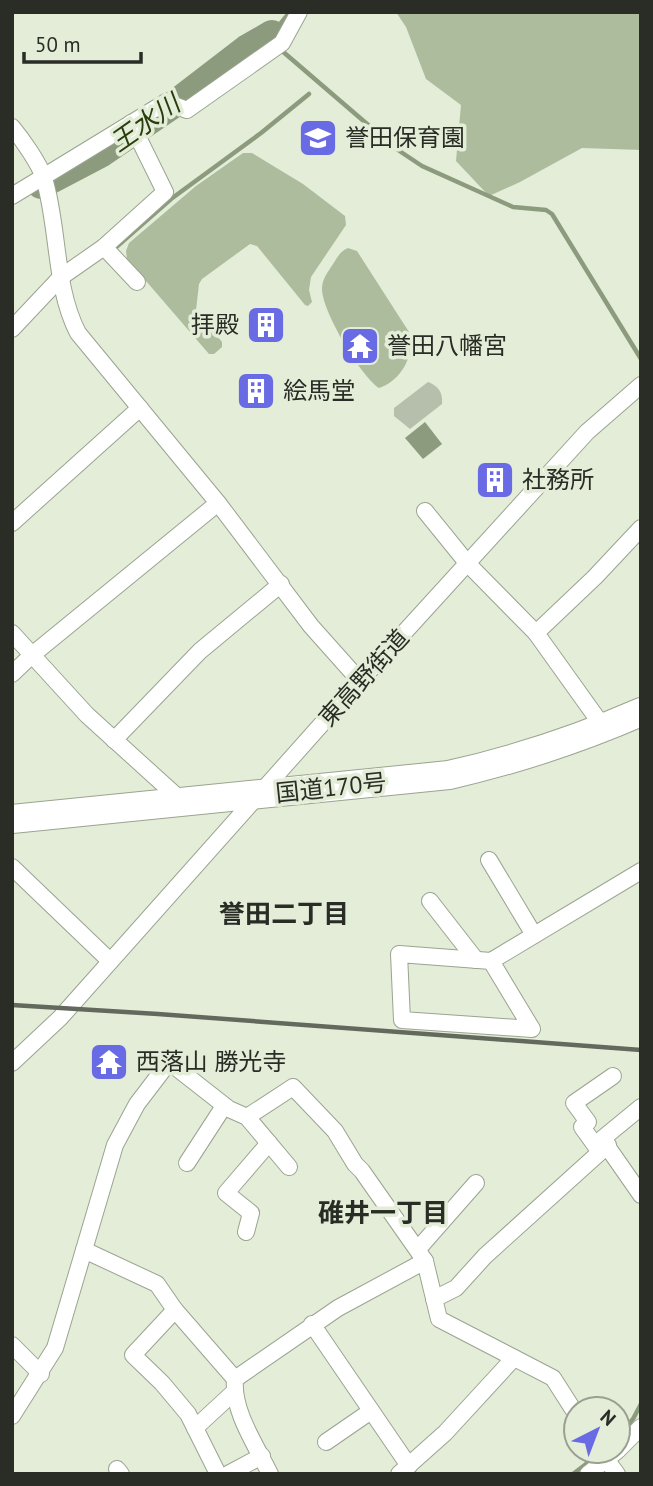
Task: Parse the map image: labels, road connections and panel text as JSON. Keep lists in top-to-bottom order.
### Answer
{
  "streets": {
    "highway": ["国道170号"],
    "street": ["東高野街道"]
  },
  "crossings": [
    ["東高野街道", "国道170号"]
  ],
  "districts": ["誉田二丁目", "碓井一丁目"],
  "water": ["王水川"],
  "places": {
    "school or university": ["誉田保育園"],
    "building": ["拝殿", "絵馬堂", "社務所"],
    "temple": ["誉田八幡宮", "西落山 勝光寺"]
  },
  "scale_bar": "50 m",
  "north": "top right"
}
